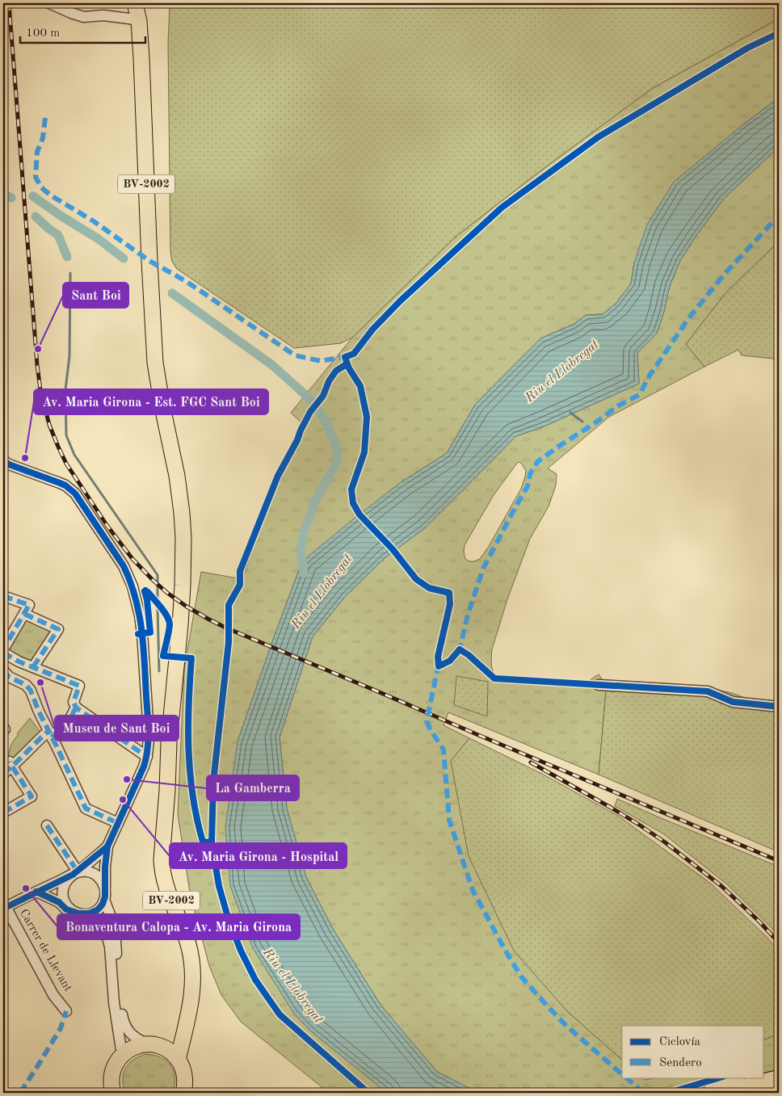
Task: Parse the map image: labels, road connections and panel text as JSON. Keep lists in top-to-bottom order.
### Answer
{
  "streets": {
    "main road": ["BV-2002"],
    "street": ["Carrer de Llevant"]
  },
  "water": ["Riu el Llobregat"],
  "places": [
    "Sant Boi",
    "Av. Maria Girona - Est. FGC Sant Boi",
    "Museu de Sant Boi",
    "La Gamberra",
    "Av. Maria Girona - Hospital",
    "Bonaventura Calopa - Av. Maria Girona"
  ],
  "legend": ["Ciclovía", "Sendero"],
  "scale_bar": "100 m"
}
